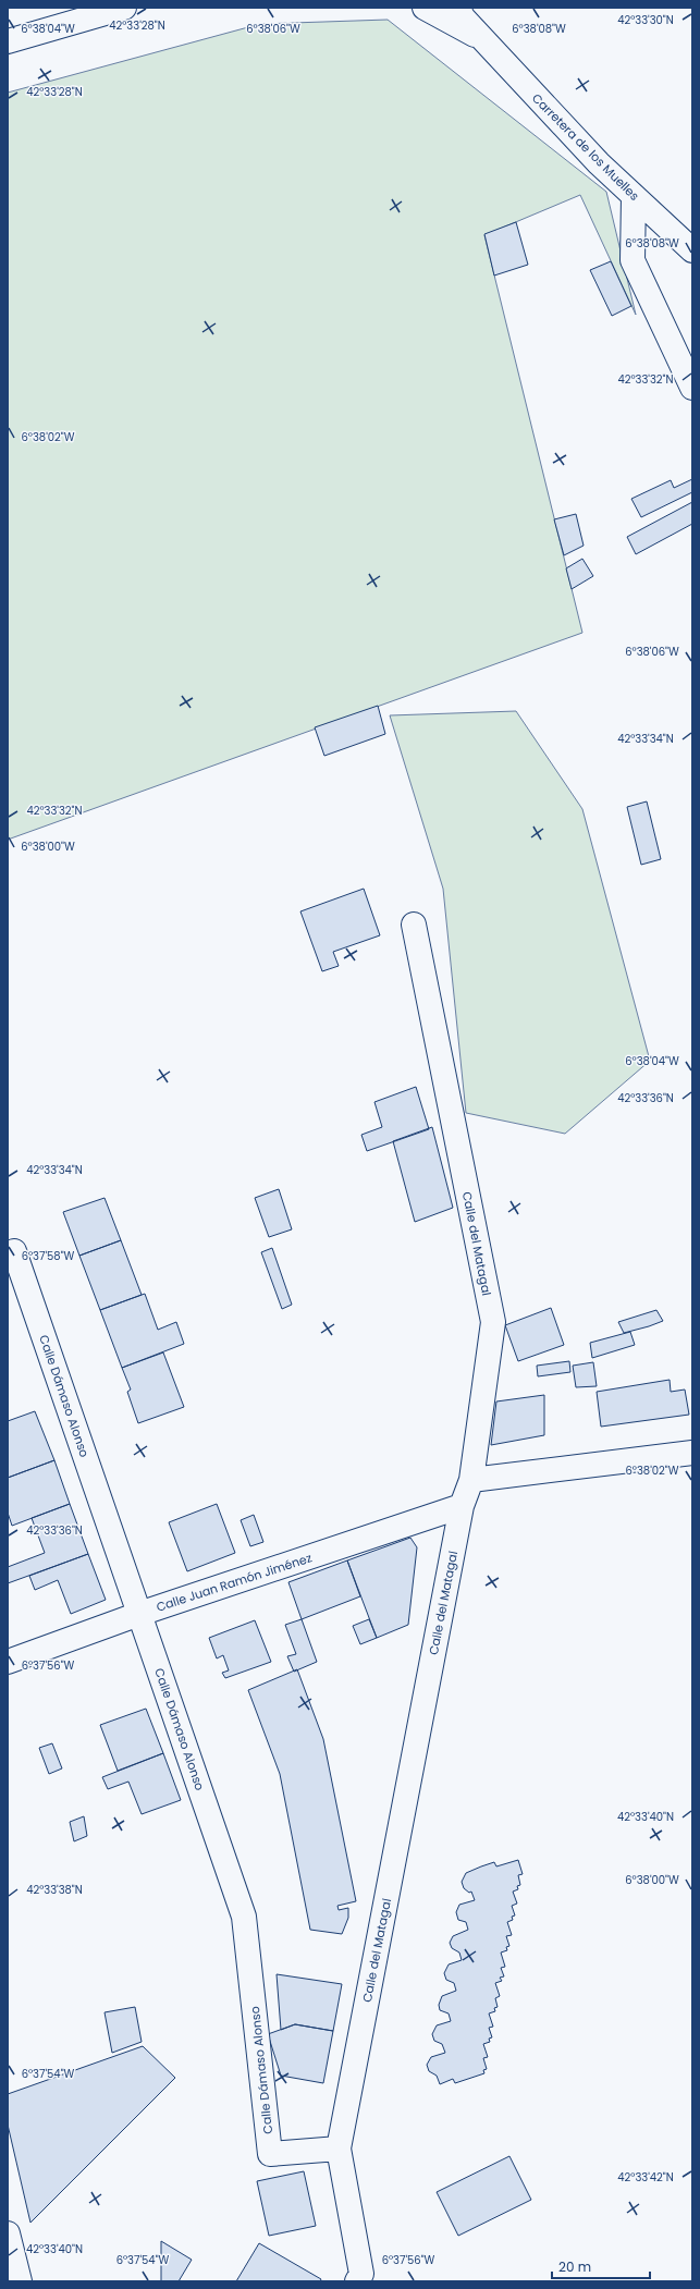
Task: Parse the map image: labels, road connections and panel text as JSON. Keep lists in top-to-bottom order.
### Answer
{
  "streets": {
    "street": [
      "Carretera de los Muelles",
      "Calle del Matagal",
      "Calle Dámaso Alonso",
      "Calle Juan Ramón Jiménez"
    ]
  },
  "crossings": [
    ["Calle del Matagal", "Calle Dámaso Alonso"],
    ["Calle del Matagal", "Calle Juan Ramón Jiménez"],
    ["Calle Dámaso Alonso", "Calle Juan Ramón Jiménez"]
  ],
  "scale_bar": "20 m",
  "coordinates": [
    "42°33'30\"N",
    "42°33'28\"N",
    "6°38'04\"W",
    "6°38'06\"W",
    "6°38'08\"W",
    "42°33'32\"N",
    "6°38'02\"W",
    "42°33'34\"N",
    "6°38'00\"W",
    "42°33'36\"N",
    "6°37'58\"W",
    "6°37'56\"W",
    "42°33'40\"N",
    "42°33'38\"N",
    "6°37'54\"W",
    "42°33'42\"N"
  ]
}
